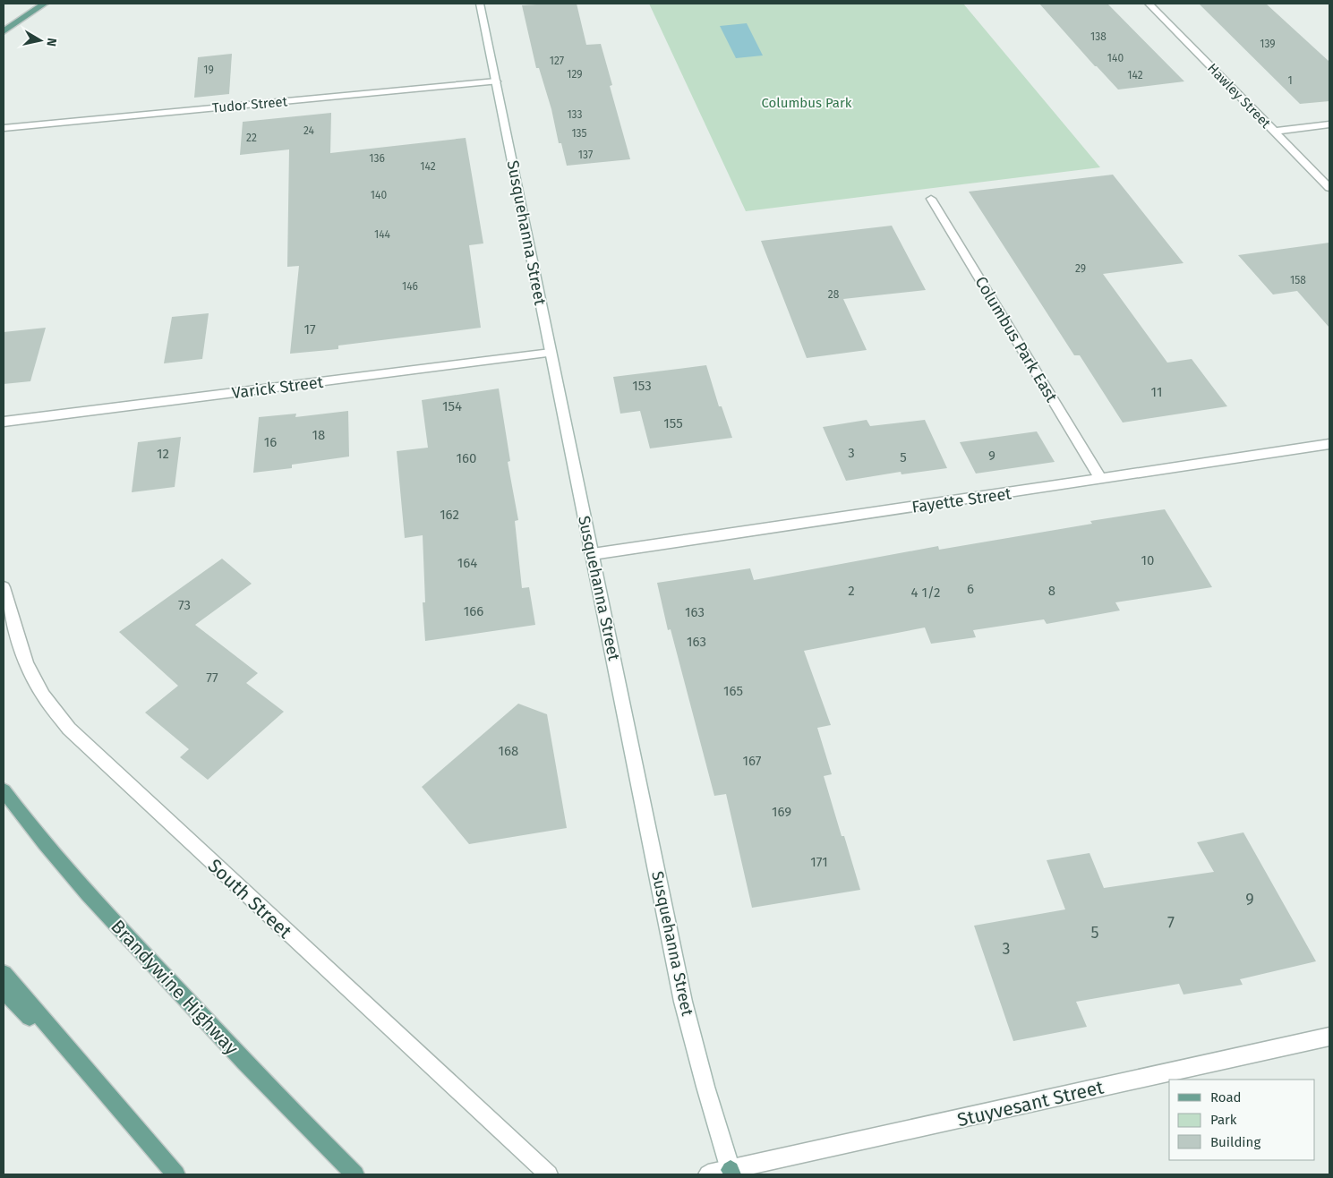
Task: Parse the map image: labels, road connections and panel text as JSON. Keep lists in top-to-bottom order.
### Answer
{
  "streets": {
    "main road": ["Brandywine Highway"],
    "street": [
      "Hawley Street",
      "Tudor Street",
      "Susquehanna Street",
      "Columbus Park East",
      "Varick Street",
      "Fayette Street",
      "South Street",
      "Stuyvesant Street"
    ]
  },
  "crossings": [
    ["Tudor Street", "Susquehanna Street"],
    ["Susquehanna Street", "Varick Street"],
    ["Susquehanna Street", "Fayette Street"],
    ["Susquehanna Street", "Stuyvesant Street"],
    ["Columbus Park East", "Fayette Street"]
  ],
  "parks": ["Columbus Park"],
  "house_numbers": [
    "138",
    "139",
    "140",
    "127",
    "19",
    "129",
    "142",
    "1",
    "133",
    "24",
    "135",
    "22",
    "137",
    "136",
    "142",
    "140",
    "144",
    "29",
    "158",
    "146",
    "28",
    "17",
    "153",
    "11",
    "154",
    "155",
    "18",
    "16",
    "3",
    "12",
    "9",
    "5",
    "160",
    "162",
    "10",
    "164",
    "6",
    "2",
    "8",
    "4 1/2",
    "73",
    "166",
    "163",
    "163",
    "77",
    "165",
    "168",
    "167",
    "169",
    "171",
    "9",
    "7",
    "5",
    "3"
  ],
  "legend": ["Road", "Park", "Building"],
  "north": "right"
}
